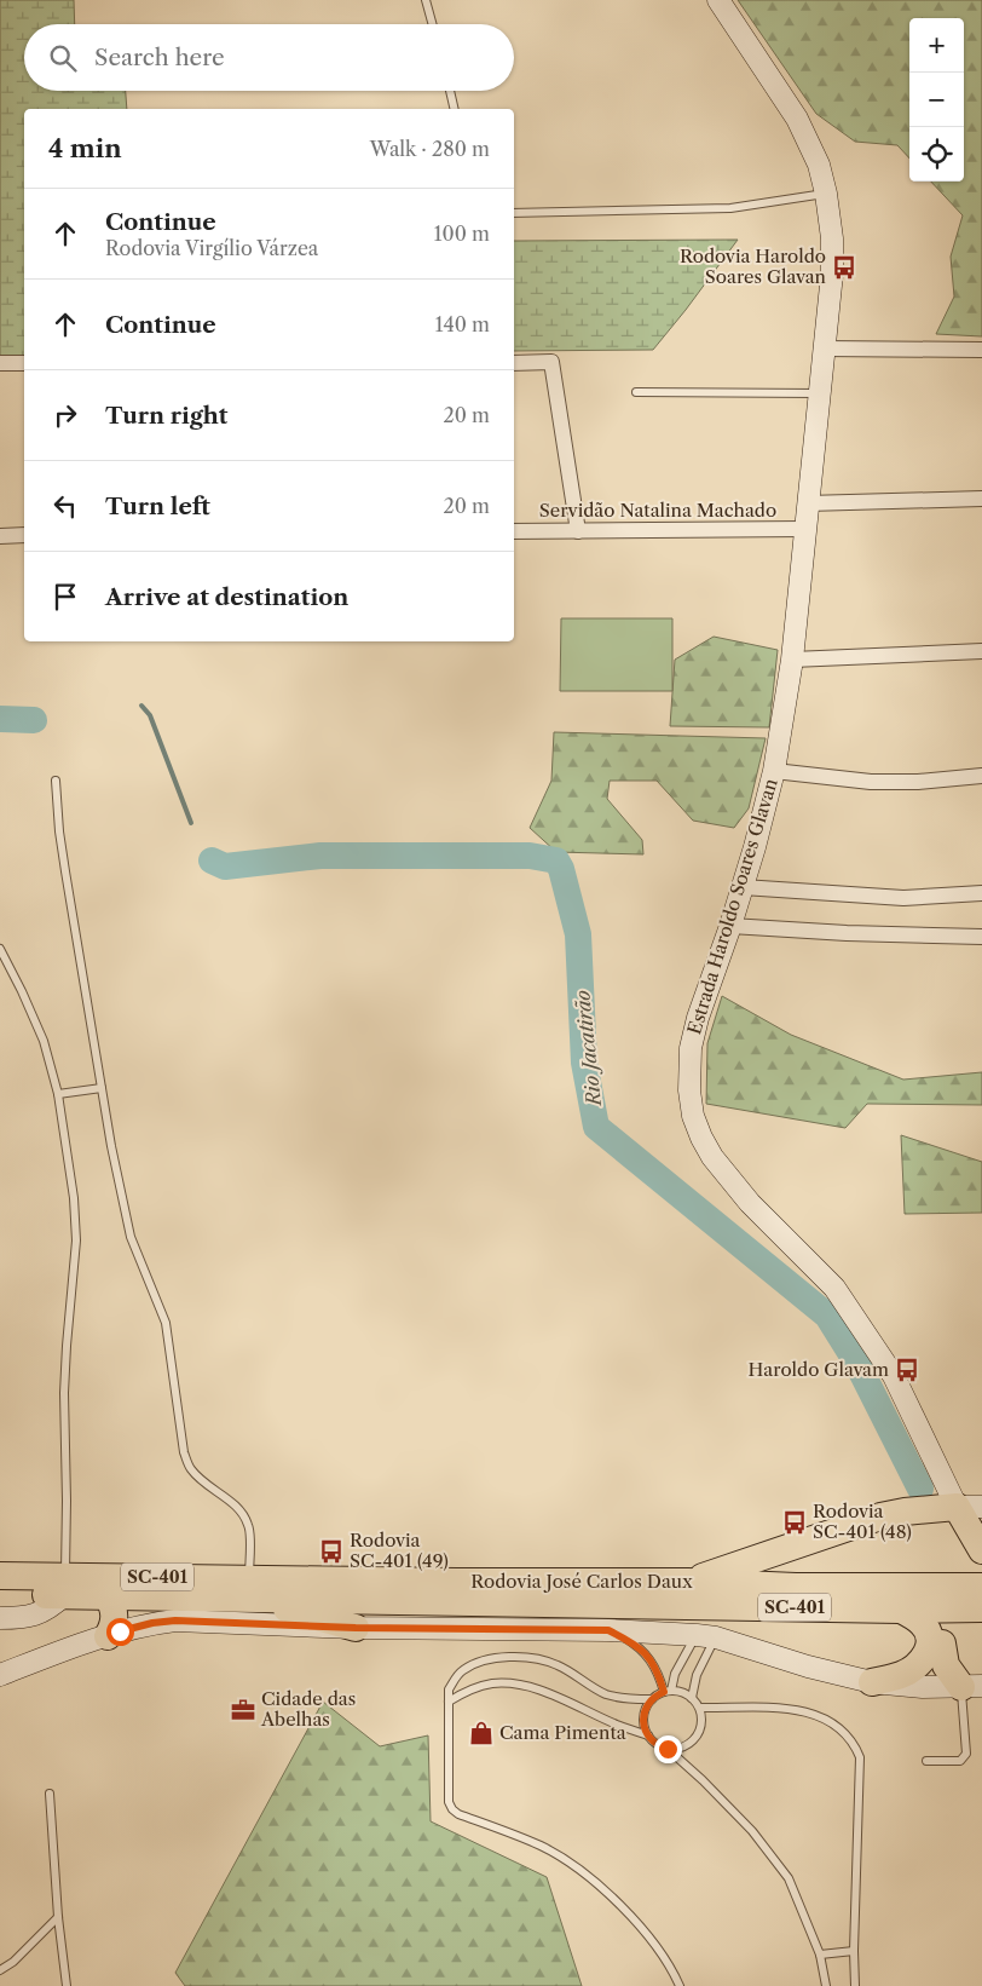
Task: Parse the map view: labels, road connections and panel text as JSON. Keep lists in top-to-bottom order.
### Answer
{
  "streets": {
    "highway": ["SC-401", "Rodovia José Carlos Daux"],
    "main road": ["Estrada Haroldo Soares Glavan"],
    "street": ["Servidão Natalina Machado"]
  },
  "crossings": [
    ["Servidão Natalina Machado", "Estrada Haroldo Soares Glavan"]
  ],
  "water": ["Rio Jacatirão"],
  "places": {
    "bus stop": [
      "Rodovia Haroldo Soares Glavan",
      "Haroldo Glavam",
      "Rodovia SC-401 (48)",
      "Rodovia SC-401 (49)"
    ],
    "office": ["Cidade das Abelhas"],
    "shop": ["Cama Pimenta"]
  },
  "page": {
    "map_buttons": ["+", "−"],
    "search": "Search here",
    "heading": ["4 min", "Walk · 280 m"],
    "list": [
      ["Continue", "Rodovia Virgílio Várzea", "100 m"],
      ["Continue", "140 m"],
      ["Turn right", "20 m"],
      ["Turn left", "20 m"],
      "Arrive at destination"
    ]
  }
}
